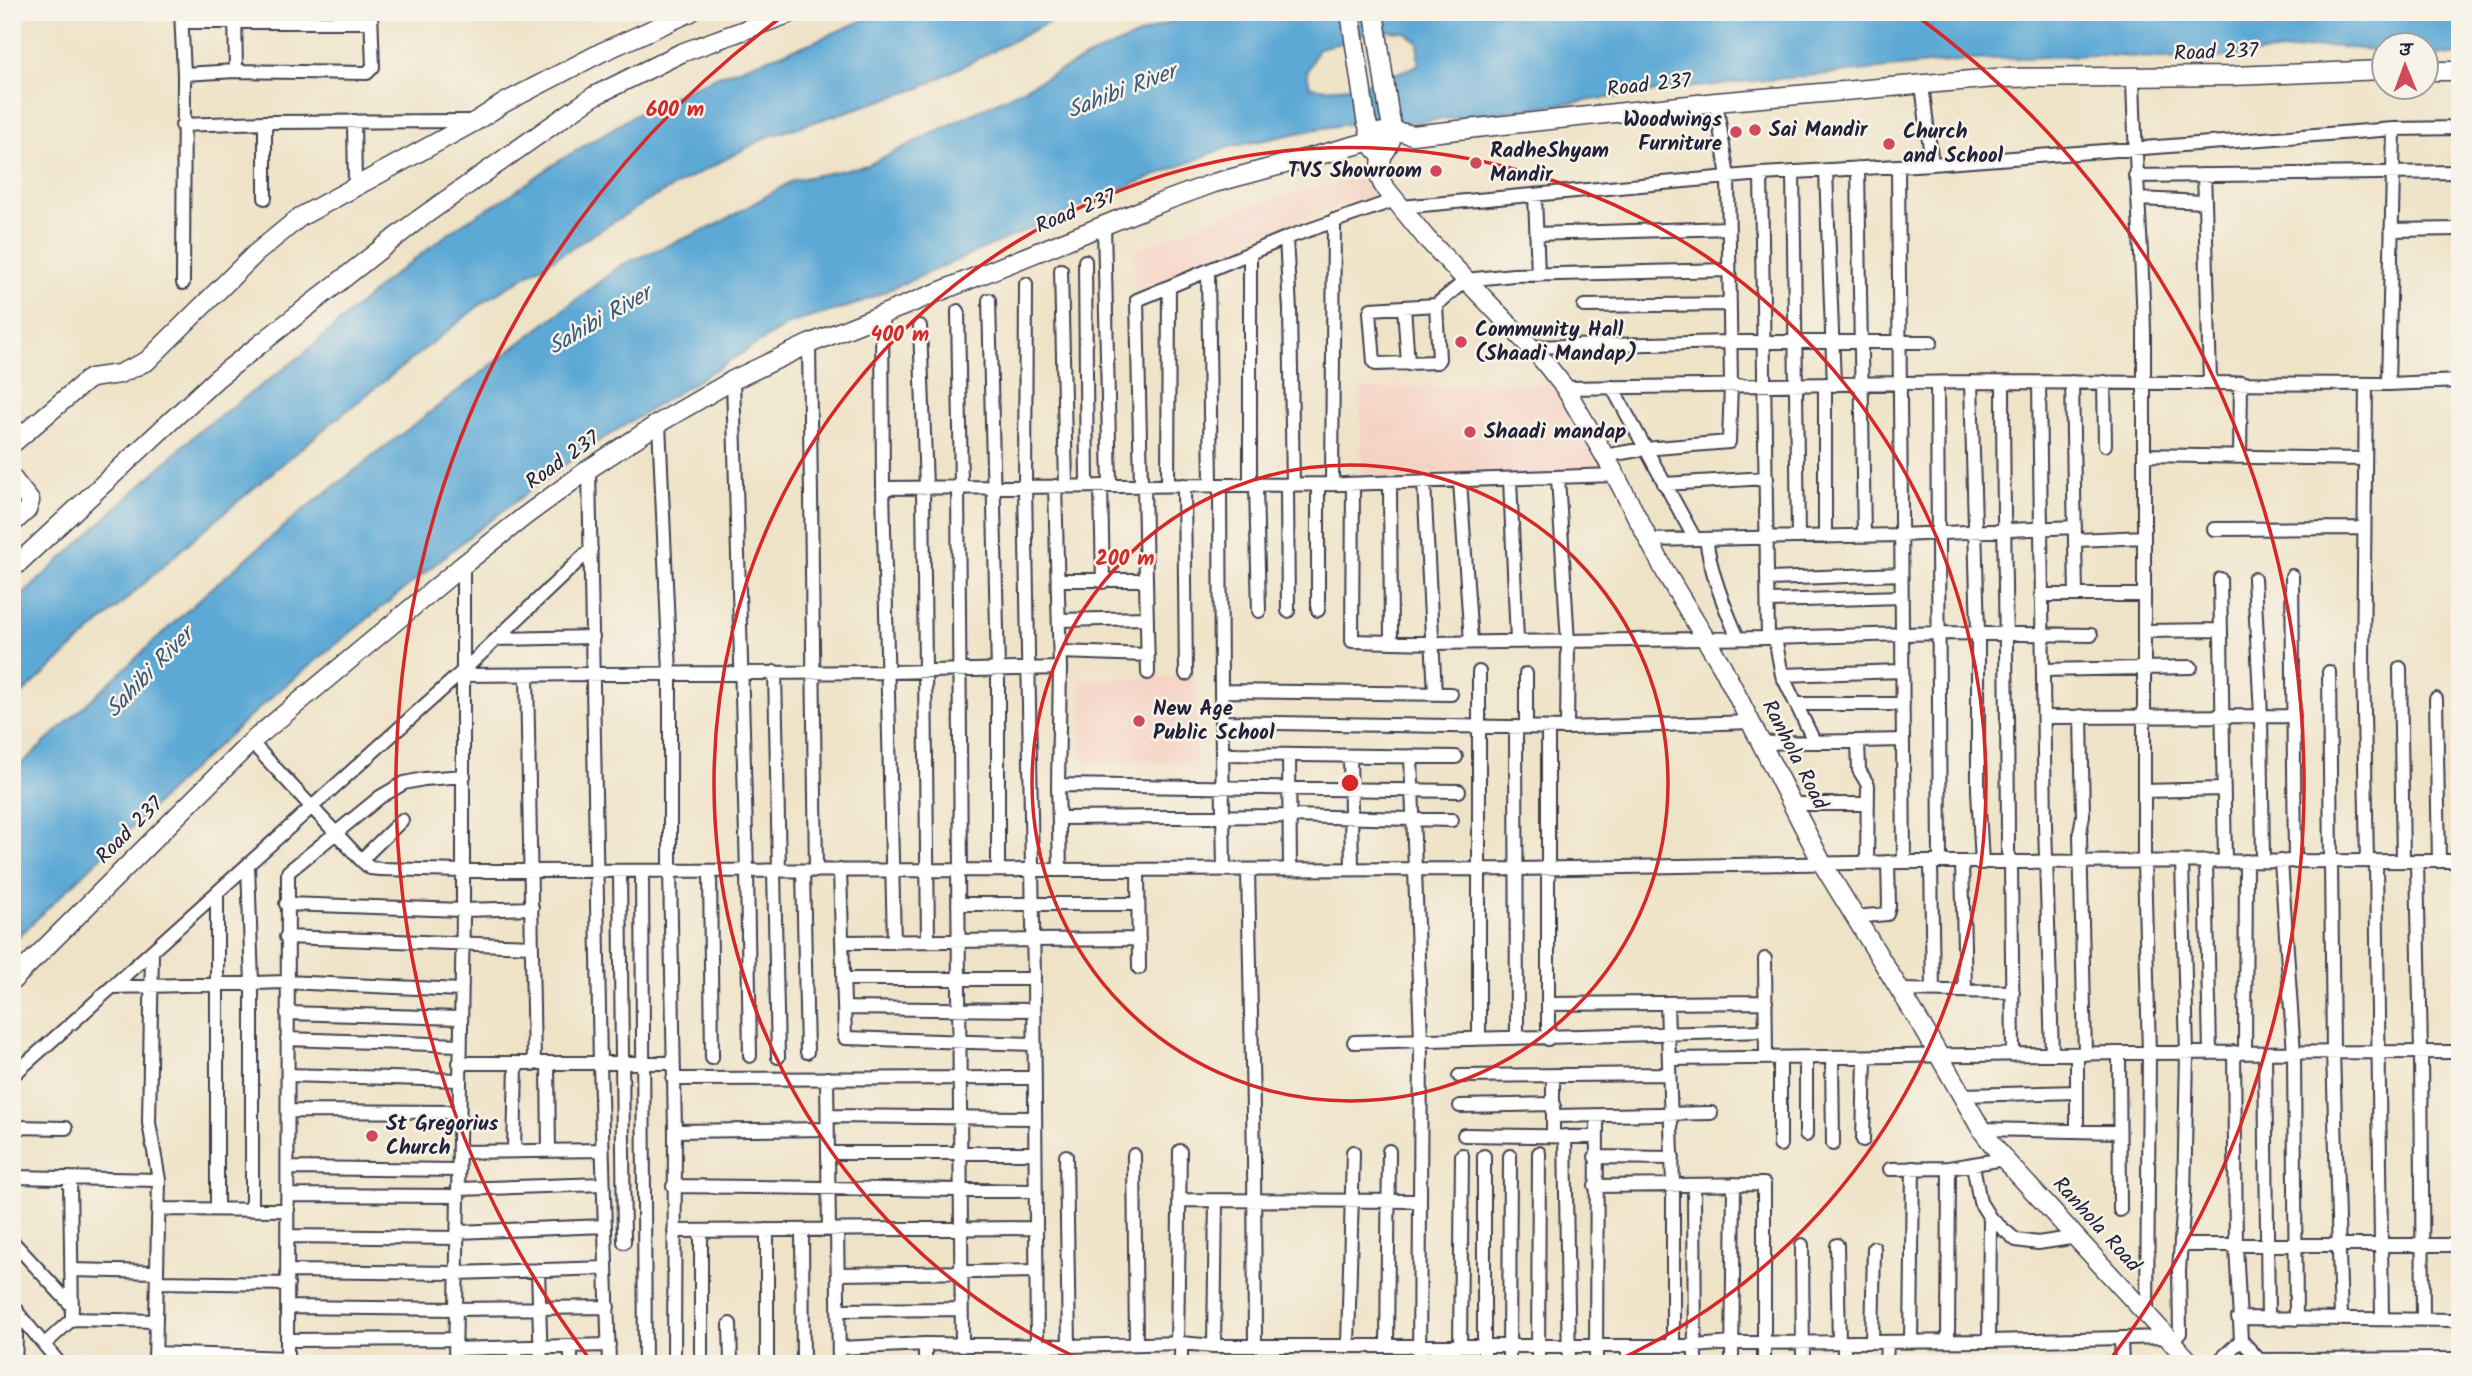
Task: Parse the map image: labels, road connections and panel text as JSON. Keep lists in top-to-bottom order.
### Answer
{
  "streets": {
    "street": ["Road 237", "Ranhola Road"]
  },
  "crossings": [
    ["Road 237", "Ranhola Road"]
  ],
  "water": ["Sahibi River"],
  "places": [
    "Sai Mandir",
    "Woodwings Furniture",
    "Church and School",
    "RadheShyam Mandir",
    "TVS Showroom",
    "Community Hall (Shaadi Mandap)",
    "Shaadi mandap",
    "New Age Public School",
    "St Gregorius Church"
  ],
  "north": "top",
  "rings": ["600 m", "400 m", "200 m"]
}
